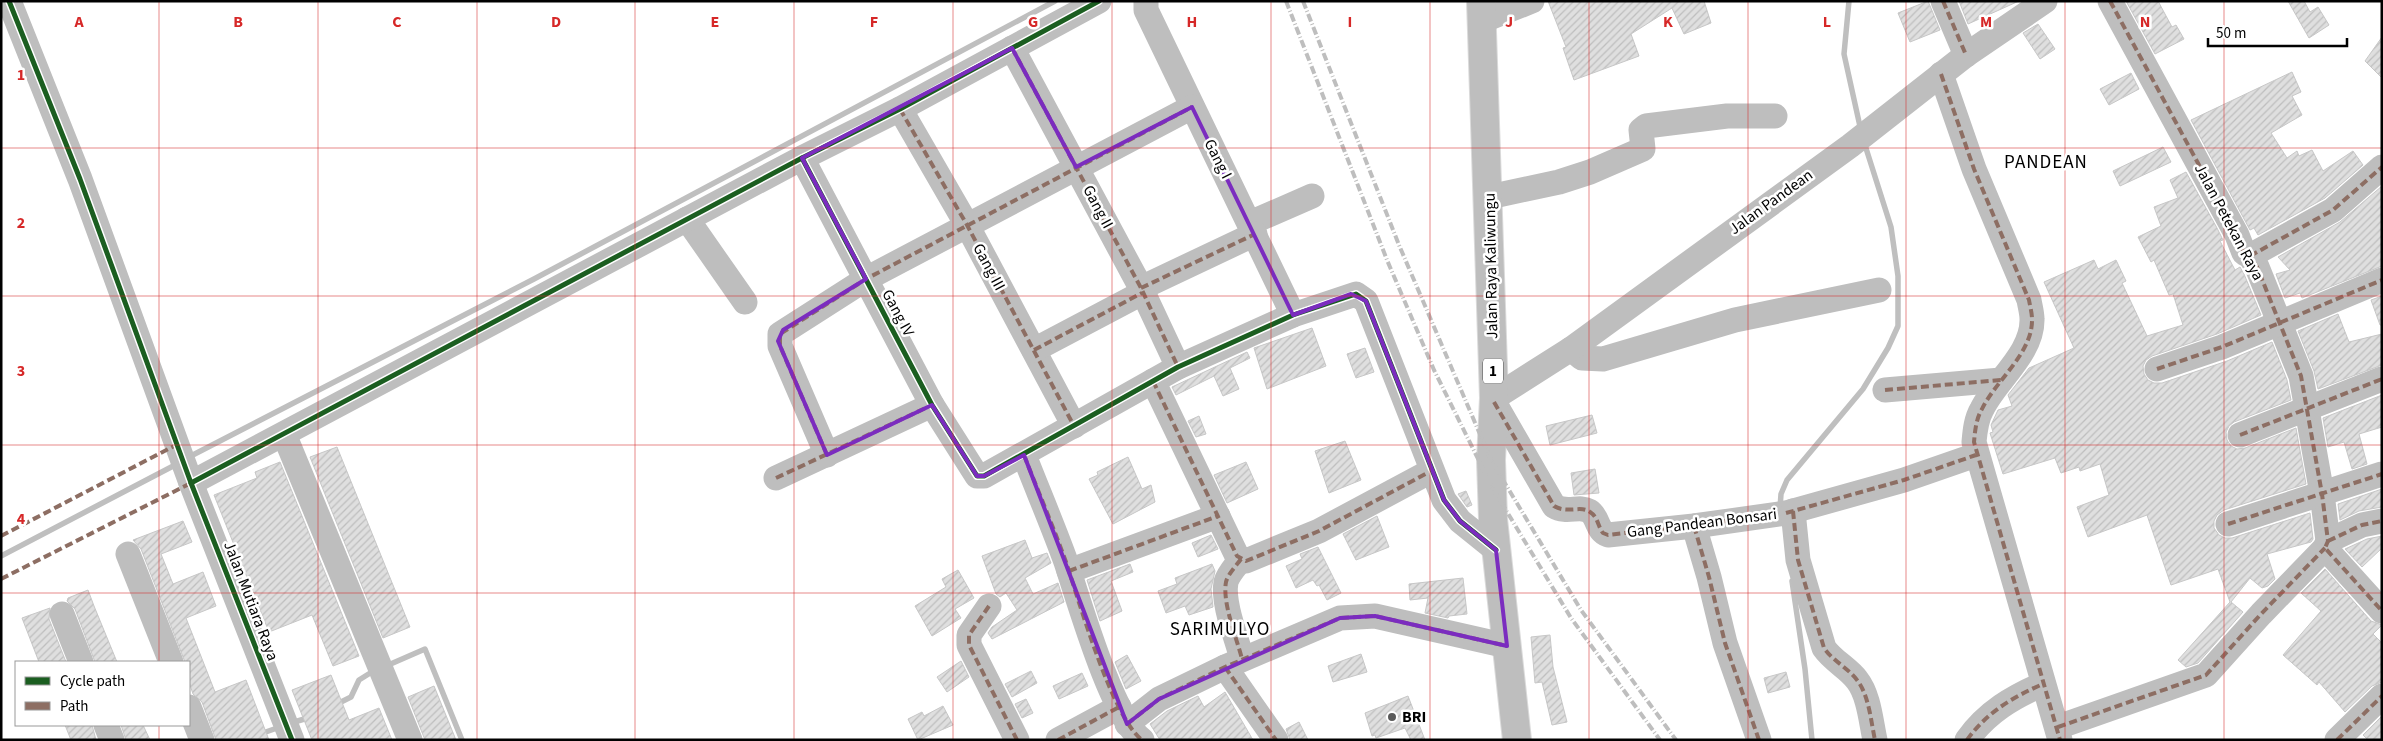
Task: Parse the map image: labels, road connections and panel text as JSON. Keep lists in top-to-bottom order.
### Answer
{
  "streets": {
    "main road": ["Jalan Raya Kaliwungu", "1"],
    "street": [
      "Gang I",
      "Jalan Pandean",
      "Gang II",
      "Jalan Petekan Raya",
      "Gang III",
      "Gang IV",
      "Gang Pandean Bonsari",
      "Jalan Mutiara Raya"
    ]
  },
  "crossings": [
    ["Jalan Pandean", "Jalan Raya Kaliwungu"],
    ["Jalan Pandean", "Gang Pandean Bonsari"],
    ["Jalan Raya Kaliwungu", "Gang Pandean Bonsari"]
  ],
  "districts": ["PANDEAN", "SARIMULYO"],
  "places": ["BRI"],
  "legend": ["Cycle path", "Path"],
  "scale_bar": "50 m",
  "grid": {
    "columns": [
      "A",
      "B",
      "C",
      "D",
      "E",
      "F",
      "G",
      "H",
      "I",
      "J",
      "K",
      "L",
      "M",
      "N"
    ],
    "rows": [
      "1",
      "2",
      "3",
      "4"
    ]
  }
}
